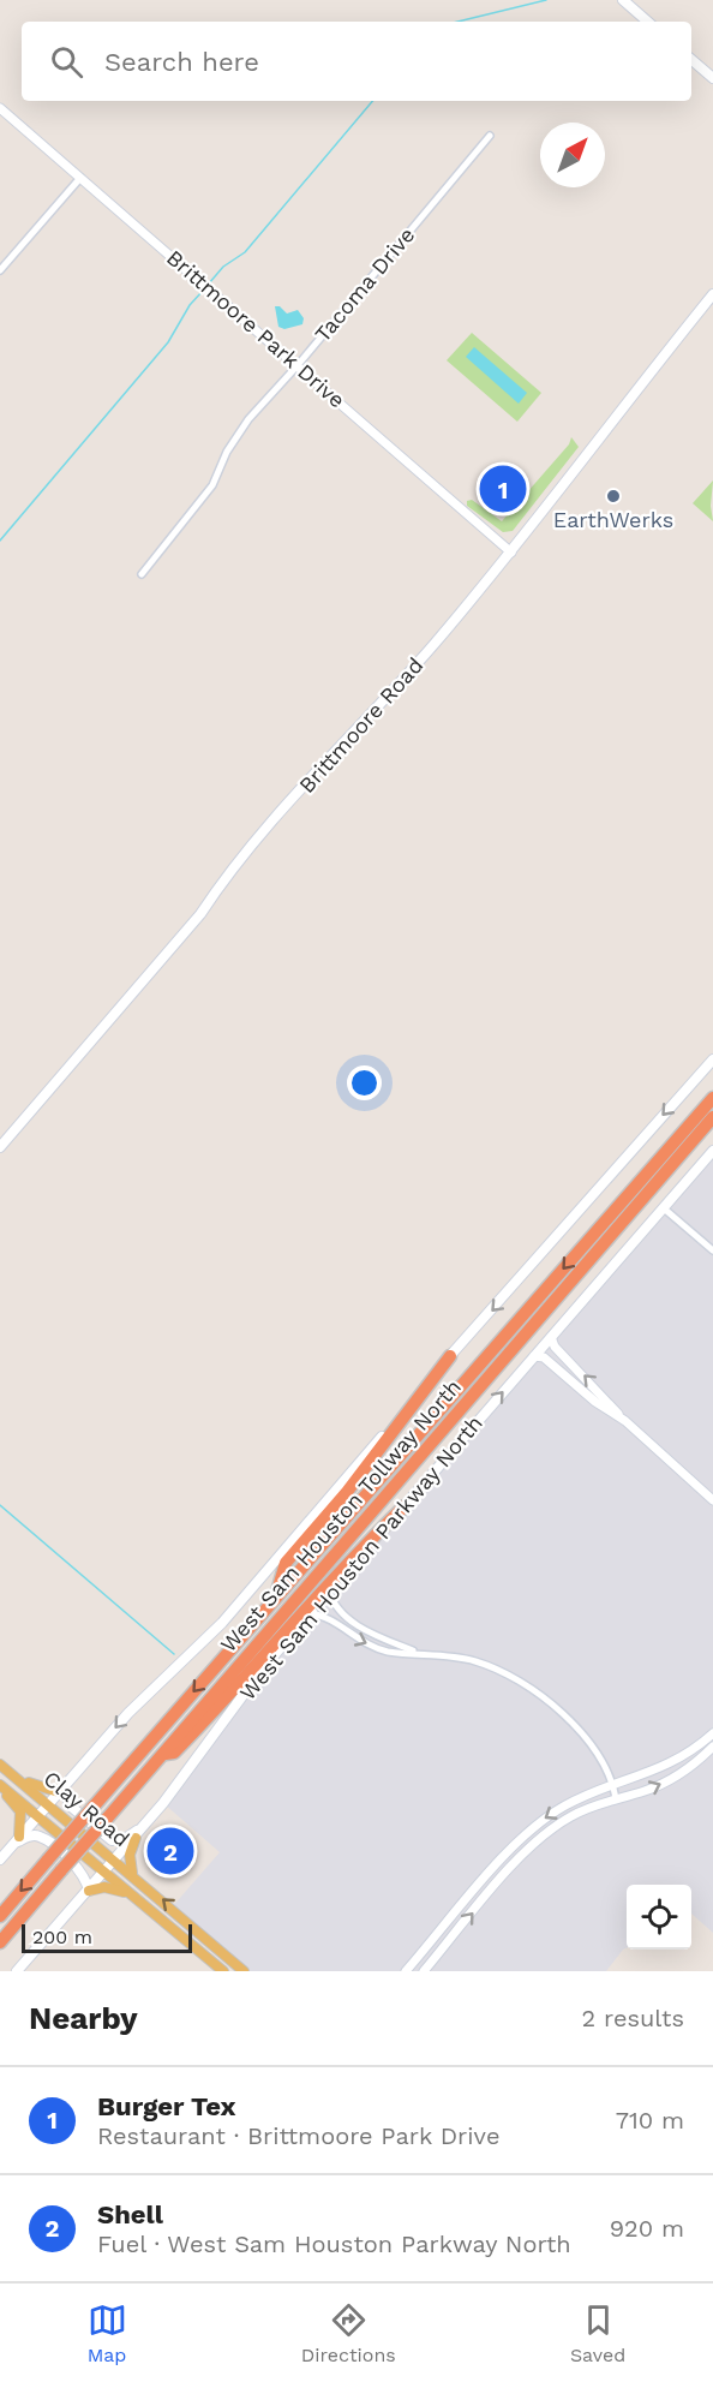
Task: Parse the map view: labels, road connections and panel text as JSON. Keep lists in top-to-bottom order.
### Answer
{
  "streets": {
    "highway": ["West Sam Houston Tollway North"],
    "main road": ["Brittmoore Road", "West Sam Houston Parkway North", "Clay Road"],
    "street": ["Tacoma Drive", "Brittmoore Park Drive"]
  },
  "crossings": [
    ["Tacoma Drive", "Brittmoore Park Drive"],
    ["Brittmoore Park Drive", "Brittmoore Road"],
    ["West Sam Houston Parkway North", "Clay Road"]
  ],
  "places": ["EarthWerks"],
  "scale_bar": "200 m",
  "north": "top right",
  "page": {
    "search": "Search here",
    "pins": ["1", "2"],
    "scale": "200 m",
    "heading": ["Nearby", "2 results"],
    "list": [
      {
        "mark": "1",
        "name": "Burger Tex",
        "note": "Restaurant · Brittmoore Park Drive",
        "value": "710 m"
      },
      {
        "mark": "2",
        "name": "Shell",
        "note": "Fuel · West Sam Houston Parkway North",
        "value": "920 m"
      }
    ],
    "nav": ["Map", "Directions", "Saved"]
  }
}
